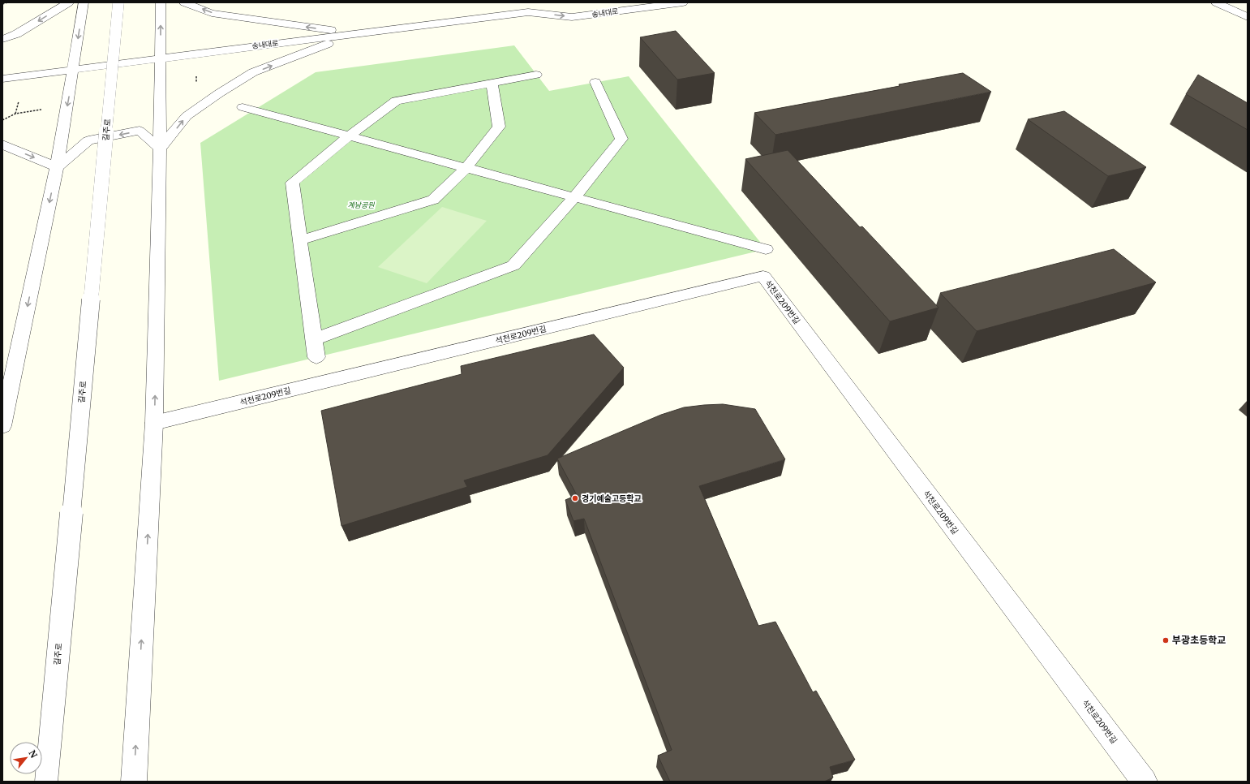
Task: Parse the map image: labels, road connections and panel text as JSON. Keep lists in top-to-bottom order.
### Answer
{
  "streets": {
    "street": ["송내대로", "길주로", "석천로209번길"]
  },
  "parks": ["계남공원"],
  "places": ["경기예술고등학교", "부광초등학교"],
  "north": "top right"
}
